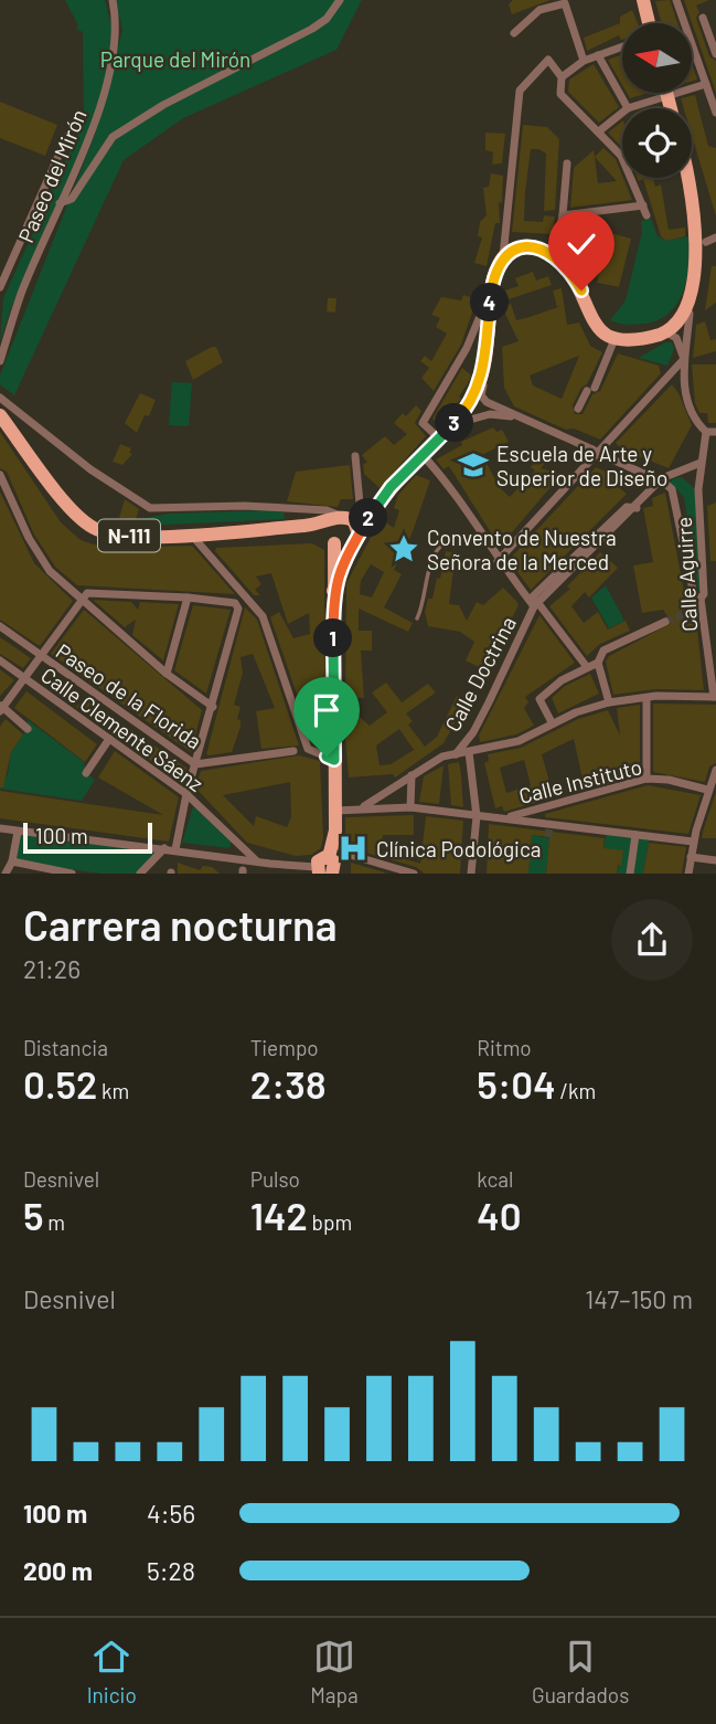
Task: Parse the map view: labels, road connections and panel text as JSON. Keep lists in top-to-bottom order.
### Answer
{
  "streets": {
    "main road": ["N-111"],
    "street": [
      "Paseo del Mirón",
      "Calle Aguirre",
      "Calle Doctrina",
      "Paseo de la Florida",
      "Calle Clemente Sáenz",
      "Calle Instituto"
    ]
  },
  "parks": ["Parque del Mirón"],
  "places": {
    "school or university": ["Escuela de Arte y Superior de Diseño"],
    "place": ["Convento de Nuestra Señora de la Merced"],
    "hospital": ["Clínica Podológica"]
  },
  "scale_bar": "100 m",
  "north": "left",
  "page": {
    "pins": [
      "4",
      "3",
      "2",
      "1"
    ],
    "scale": "100 m",
    "heading": ["Carrera nocturna", "21:26"],
    "stats": [
      ["Distancia", "0.52 km"],
      ["Tiempo", "2:38"],
      ["Ritmo", "5:04 /km"],
      ["Desnivel", "5 m"],
      ["Pulso", "142 bpm"],
      ["kcal", "40"]
    ],
    "chart": ["Desnivel", "147–150 m"],
    "list": [
      {
        "name": "100 m",
        "note": "4:56"
      },
      {
        "name": "200 m",
        "note": "5:28"
      }
    ],
    "tabs": ["Inicio", "Mapa", "Guardados"]
  }
}
